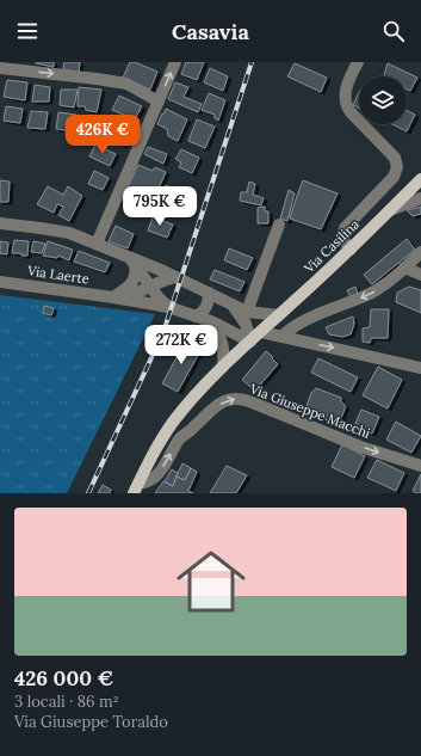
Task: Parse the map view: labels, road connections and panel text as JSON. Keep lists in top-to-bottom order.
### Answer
{
  "streets": {
    "main road": ["Via Casilina"],
    "street": ["Via Laerte", "Via Giuseppe Macchi"]
  },
  "crossings": [
    ["Via Casilina", "Via Laerte"],
    ["Via Casilina", "Via Giuseppe Macchi"]
  ],
  "page": {
    "header": "Casavia",
    "price": ["426K €", "795K €", "272K €"],
    "list": [
      {
        "name": "426 000 €",
        "note": "3 locali · 86 m² · Via Giuseppe Toraldo"
      }
    ]
  }
}
